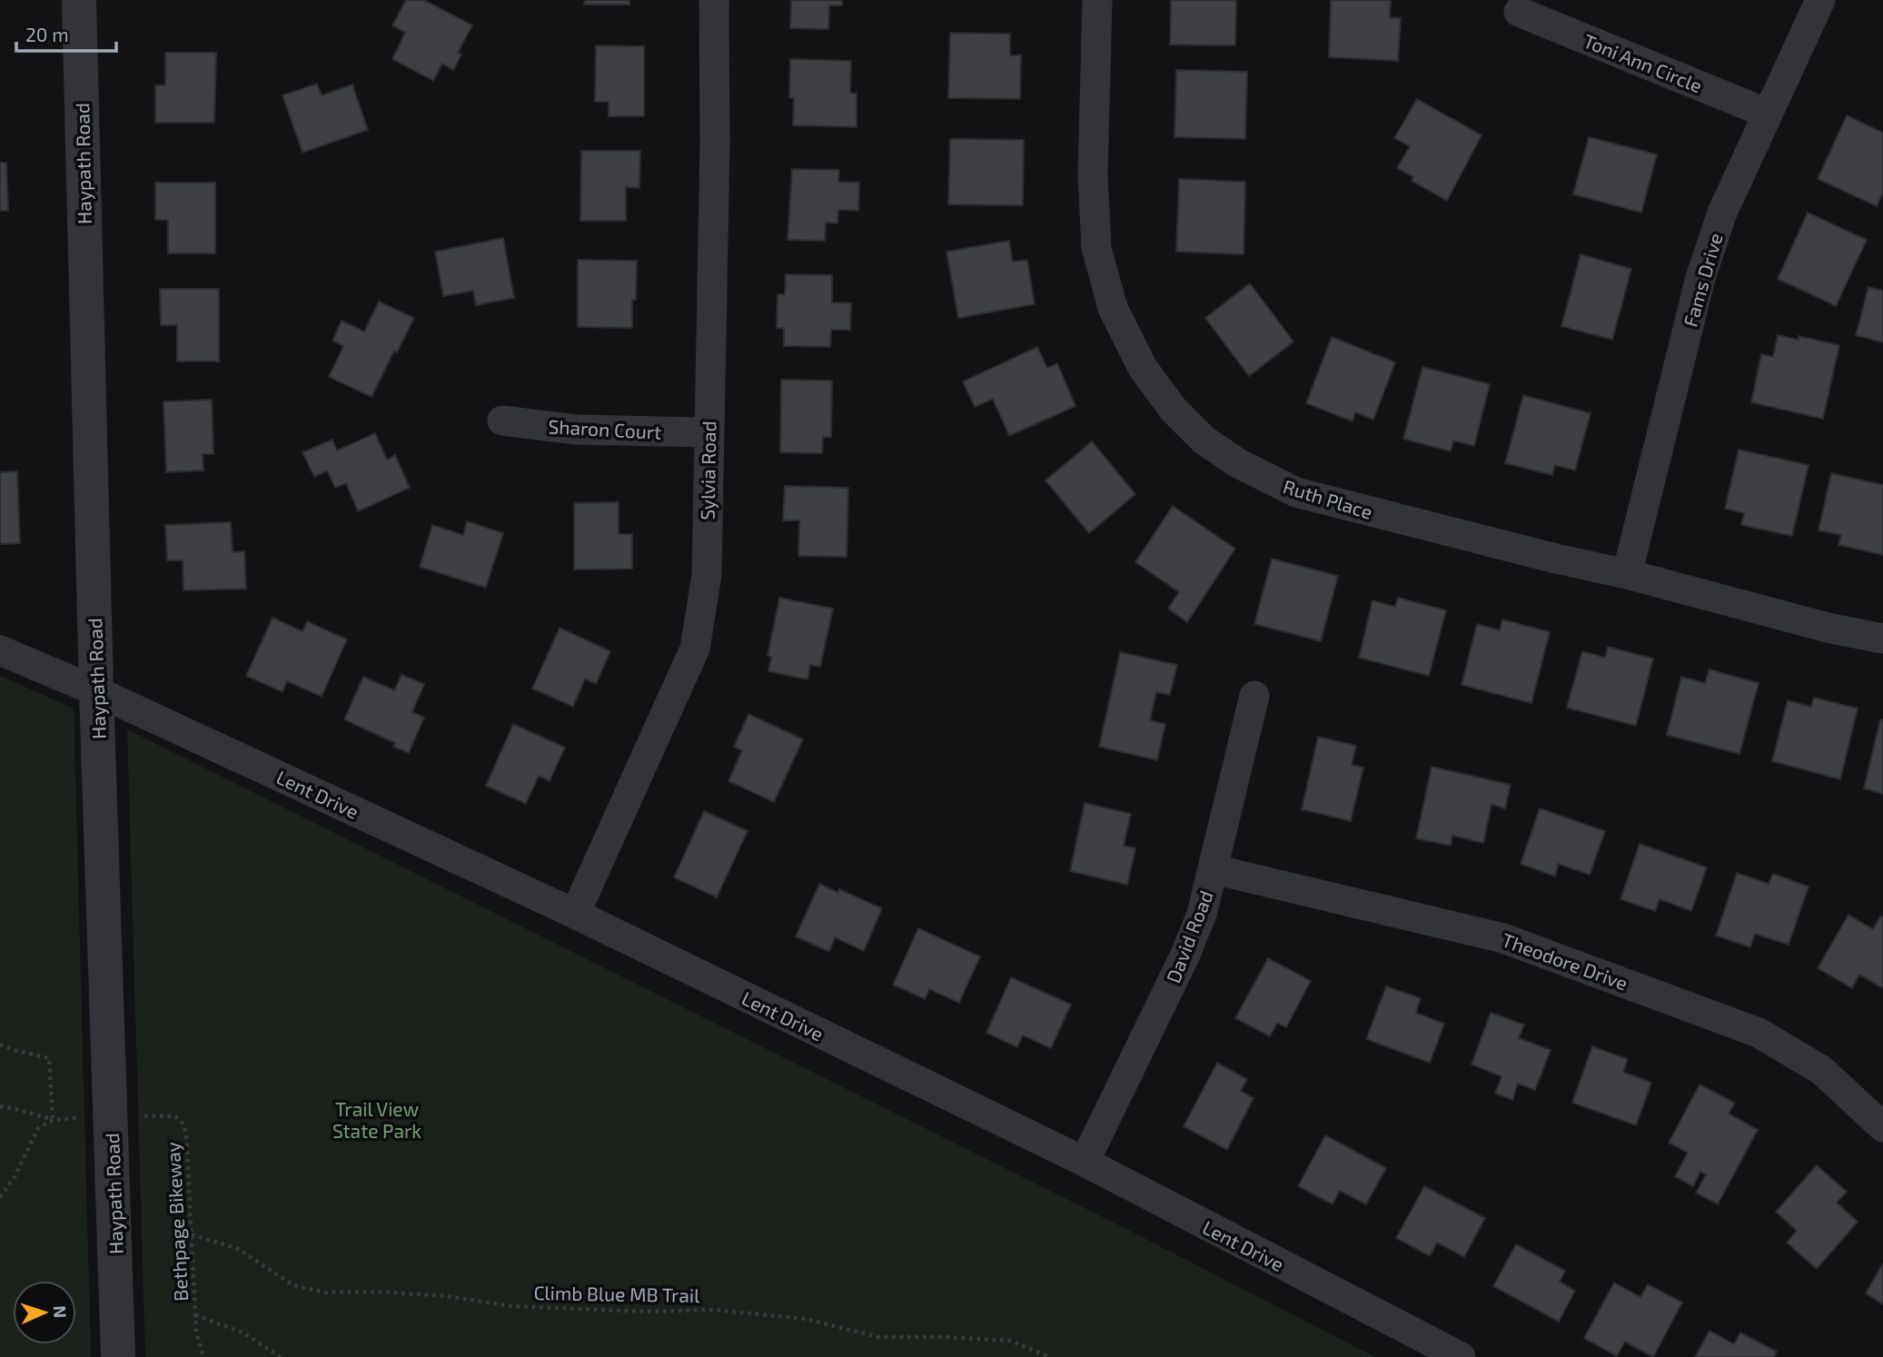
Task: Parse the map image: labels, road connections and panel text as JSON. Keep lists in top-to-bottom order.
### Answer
{
  "streets": {
    "street": [
      "Toni Ann Circle",
      "Haypath Road",
      "Fams Drive",
      "Sharon Court",
      "Sylvia Road",
      "Ruth Place",
      "Lent Drive",
      "David Road",
      "Theodore Drive"
    ],
    "path": ["Bethpage Bikeway", "Climb Blue MB Trail"]
  },
  "crossings": [
    ["Toni Ann Circle", "Fams Drive"],
    ["Haypath Road", "Lent Drive"],
    ["Haypath Road", "Bethpage Bikeway"],
    ["Fams Drive", "Ruth Place"],
    ["Sharon Court", "Sylvia Road"],
    ["Sylvia Road", "Lent Drive"],
    ["Lent Drive", "David Road"],
    ["David Road", "Theodore Drive"],
    ["Bethpage Bikeway", "Climb Blue MB Trail"]
  ],
  "parks": ["Trail View State Park"],
  "scale_bar": "20 m",
  "north": "right"
}
